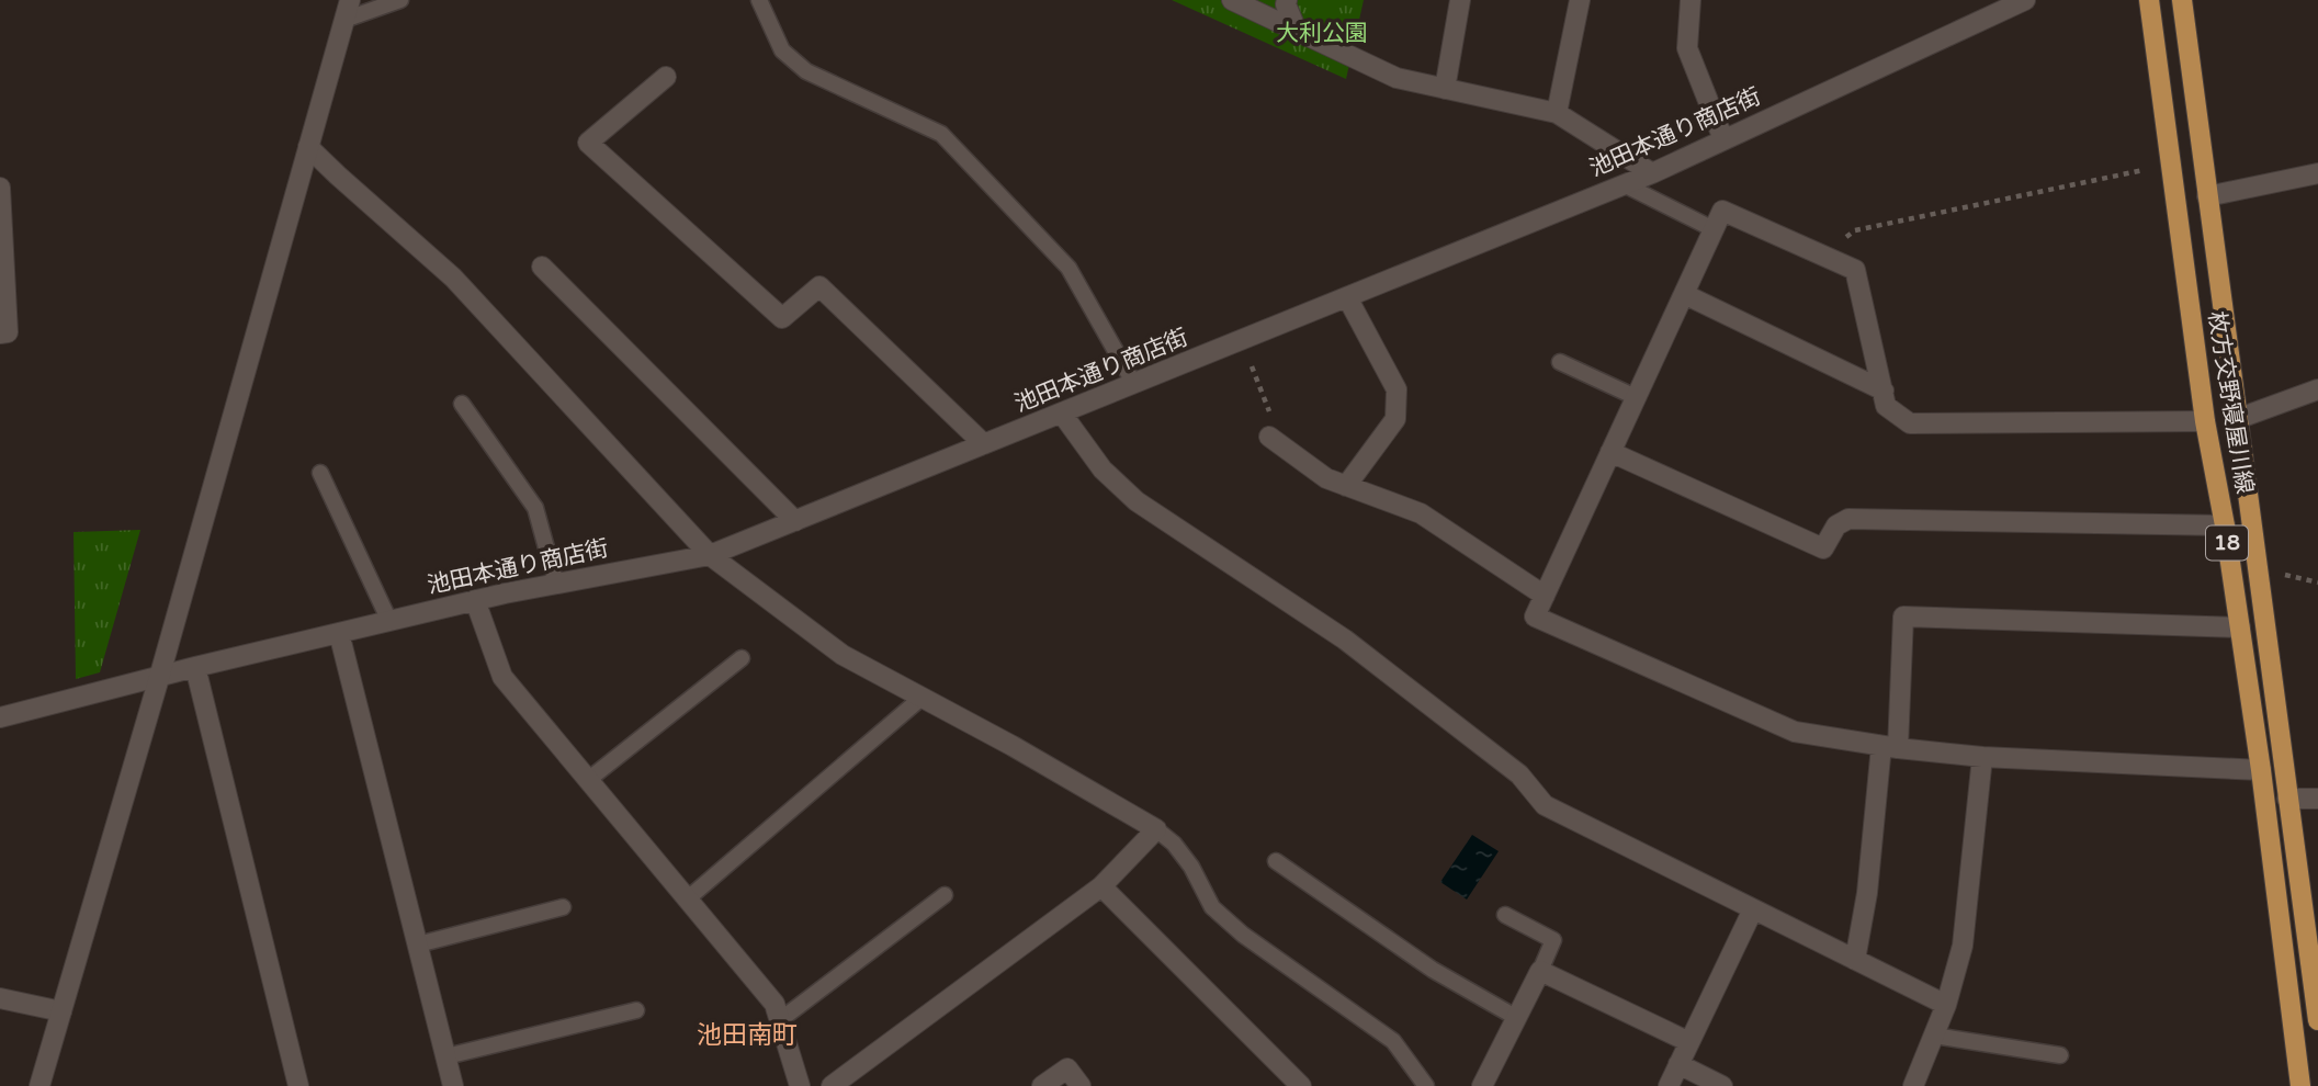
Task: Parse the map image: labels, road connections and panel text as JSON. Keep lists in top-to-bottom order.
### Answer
{
  "streets": {
    "main road": ["枚方交野寝屋川線", "18"],
    "street": ["池田本通り商店街"]
  },
  "districts": ["池田南町"],
  "parks": ["大利公園"]
}
